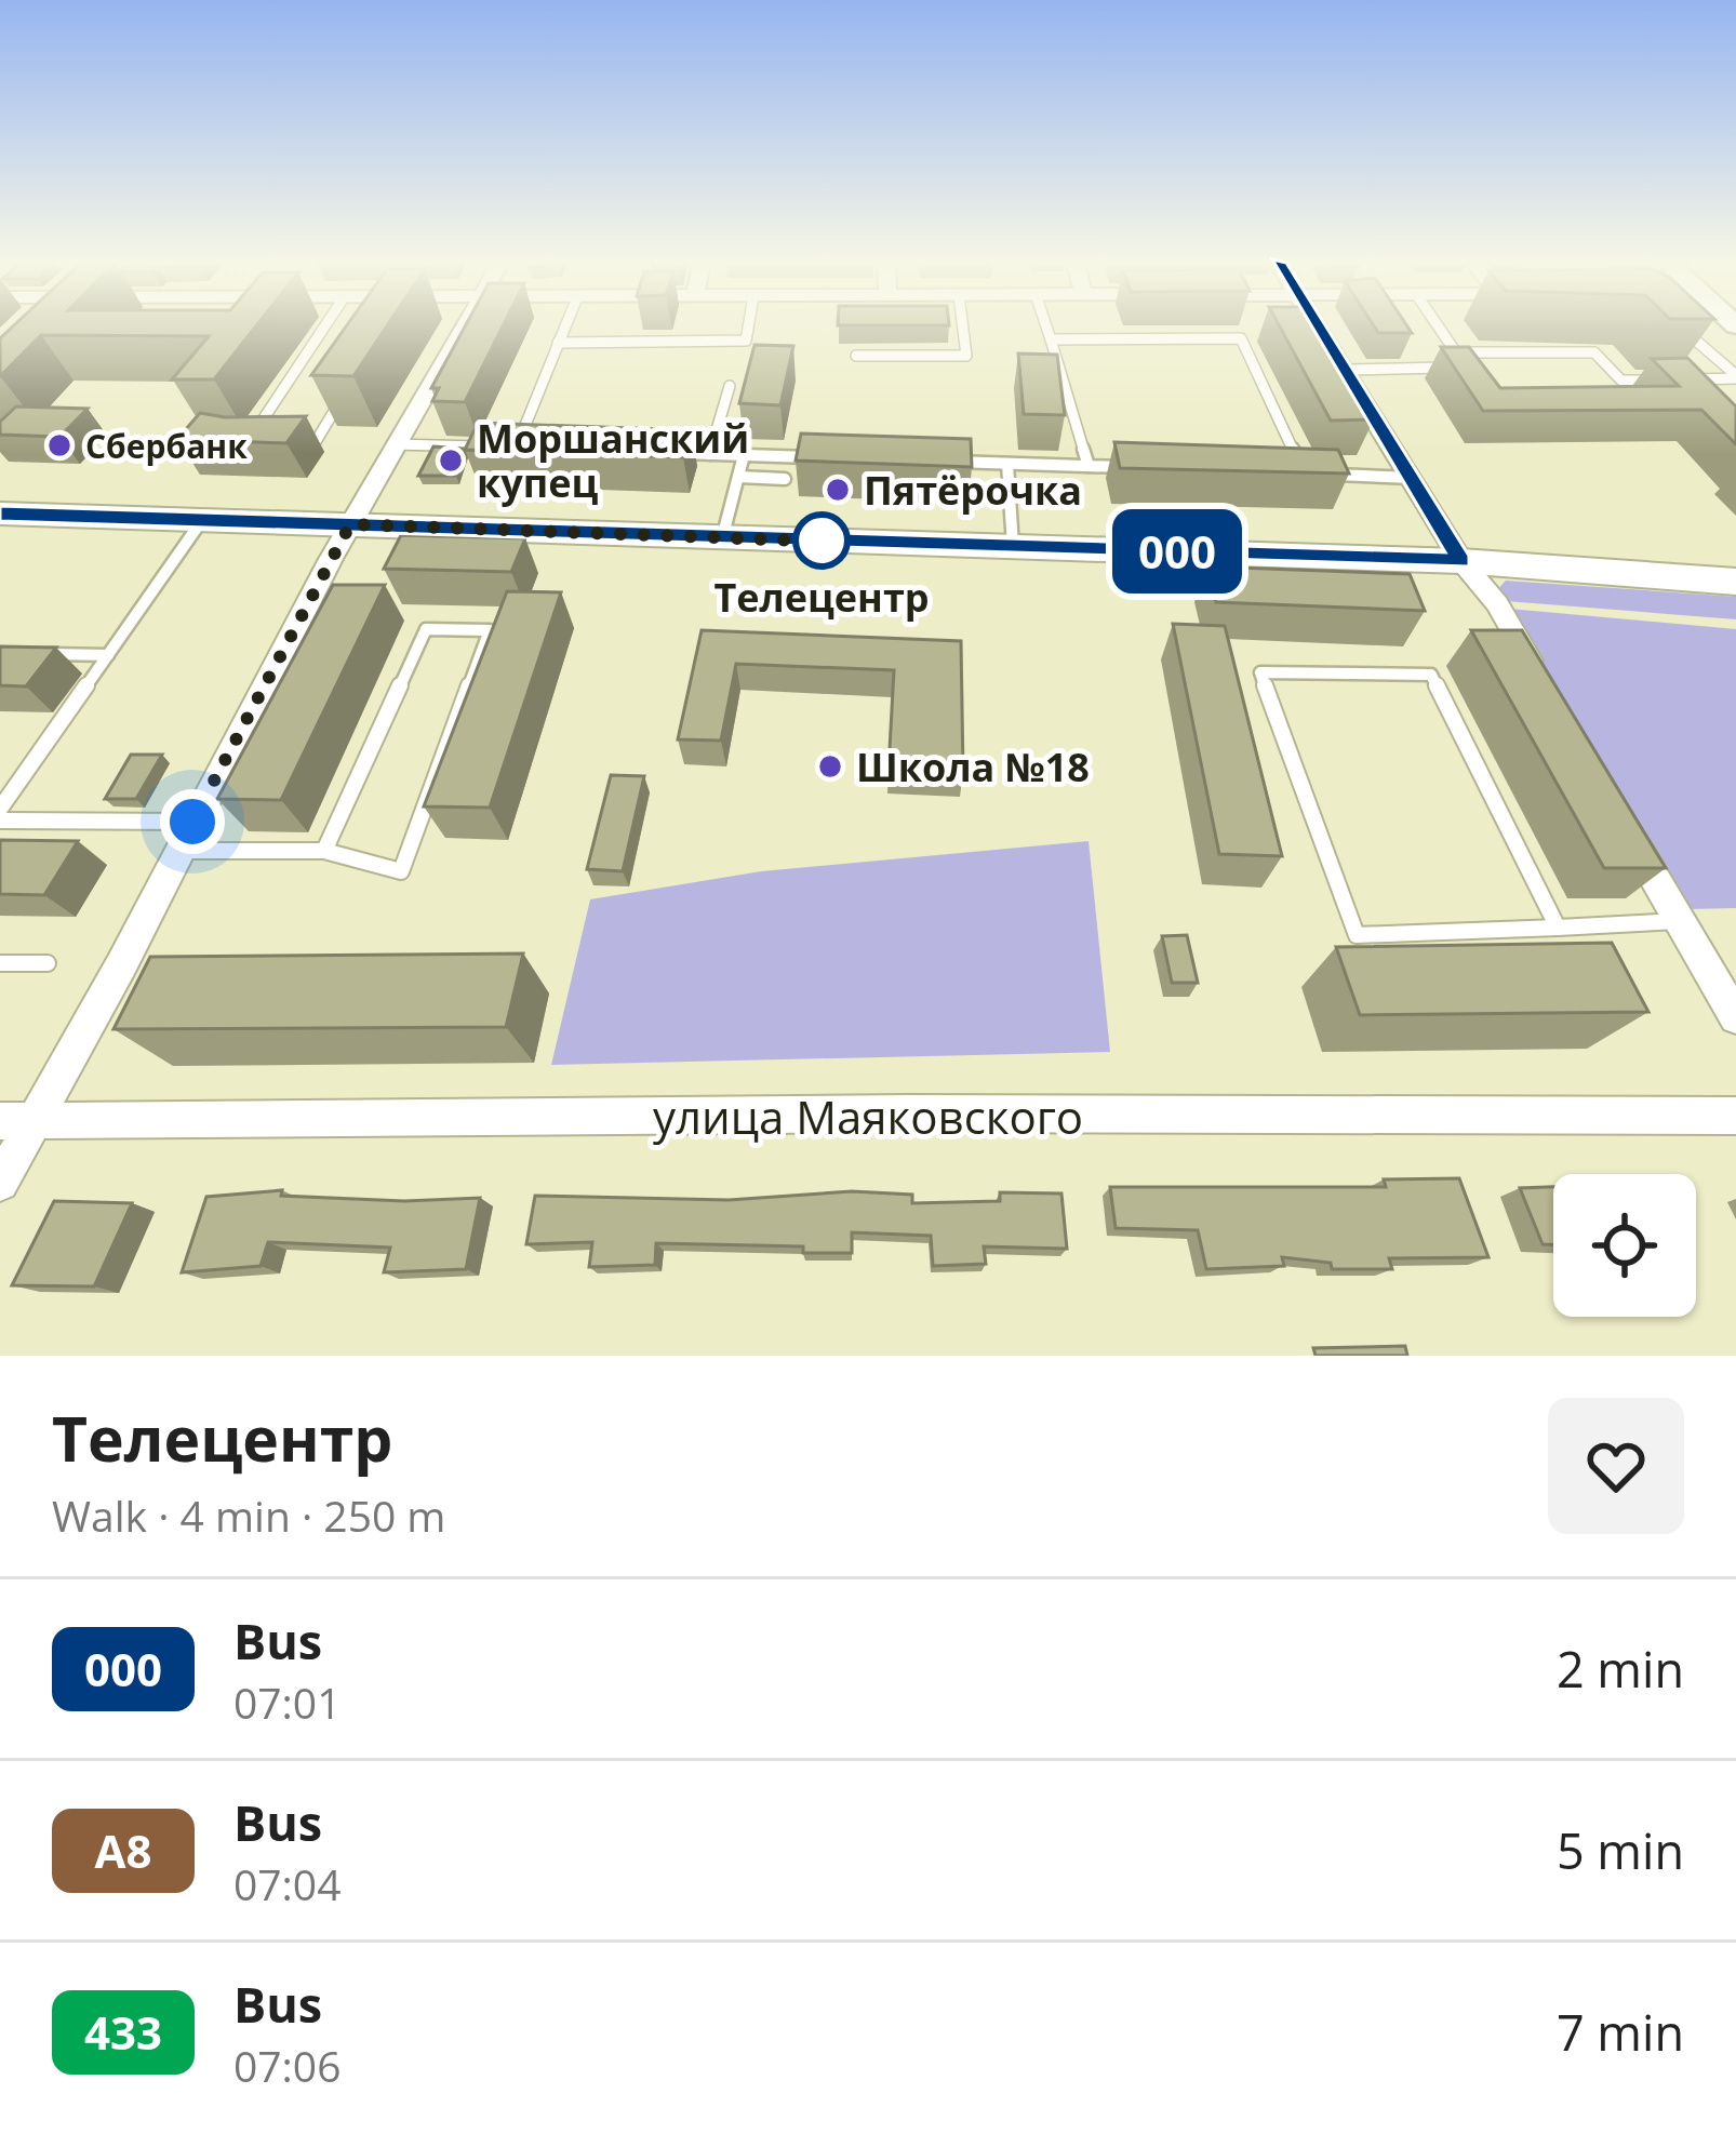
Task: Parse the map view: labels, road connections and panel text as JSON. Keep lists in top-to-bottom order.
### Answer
{
  "streets": {
    "street": ["улица Маяковского"]
  },
  "places": [
    "Сбербанк",
    "Моршанский купец",
    "Пятёрочка",
    "Телецентр",
    "Школа №18"
  ],
  "lines": ["bus line 000"],
  "page": {
    "on_map": "000",
    "heading": ["Телецентр", "Walk · 4 min · 250 m"],
    "list": [
      {
        "mark": "000",
        "name": "Bus",
        "note": "07:01",
        "value": "2 min"
      },
      {
        "mark": "А8",
        "name": "Bus",
        "note": "07:04",
        "value": "5 min"
      },
      {
        "mark": "433",
        "name": "Bus",
        "note": "07:06",
        "value": "7 min"
      }
    ]
  }
}
